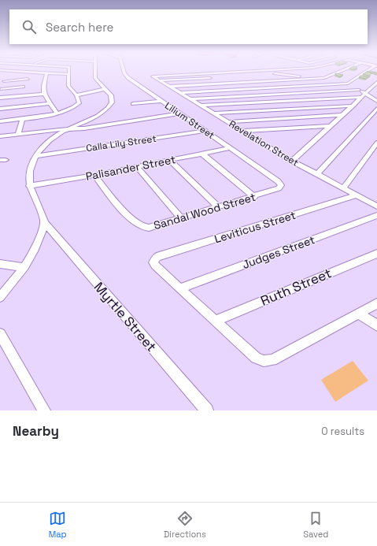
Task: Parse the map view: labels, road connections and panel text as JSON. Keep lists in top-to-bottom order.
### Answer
{
  "streets": {
    "street": [
      "Lilium Street",
      "Calla Lily Street",
      "Revelation Street",
      "Palisander Street",
      "Sandal Wood Street",
      "Leviticus Street",
      "Judges Street",
      "Ruth Street",
      "Myrtle Street"
    ]
  },
  "crossings": [
    ["Lilium Street", "Calla Lily Street"],
    ["Lilium Street", "Palisander Street"],
    ["Lilium Street", "Sandal Wood Street"],
    ["Revelation Street", "Leviticus Street"],
    ["Palisander Street", "Sandal Wood Street"],
    ["Leviticus Street", "Judges Street"]
  ],
  "page": {
    "search": "Search here",
    "heading": ["Nearby", "0 results"],
    "nav": ["Map", "Directions", "Saved"]
  }
}
